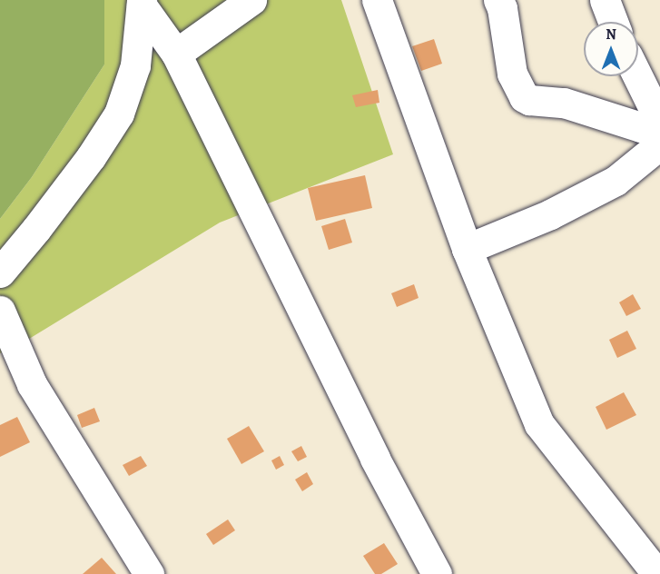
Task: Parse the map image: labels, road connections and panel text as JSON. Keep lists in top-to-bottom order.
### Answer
{
  "north": "top"
}
